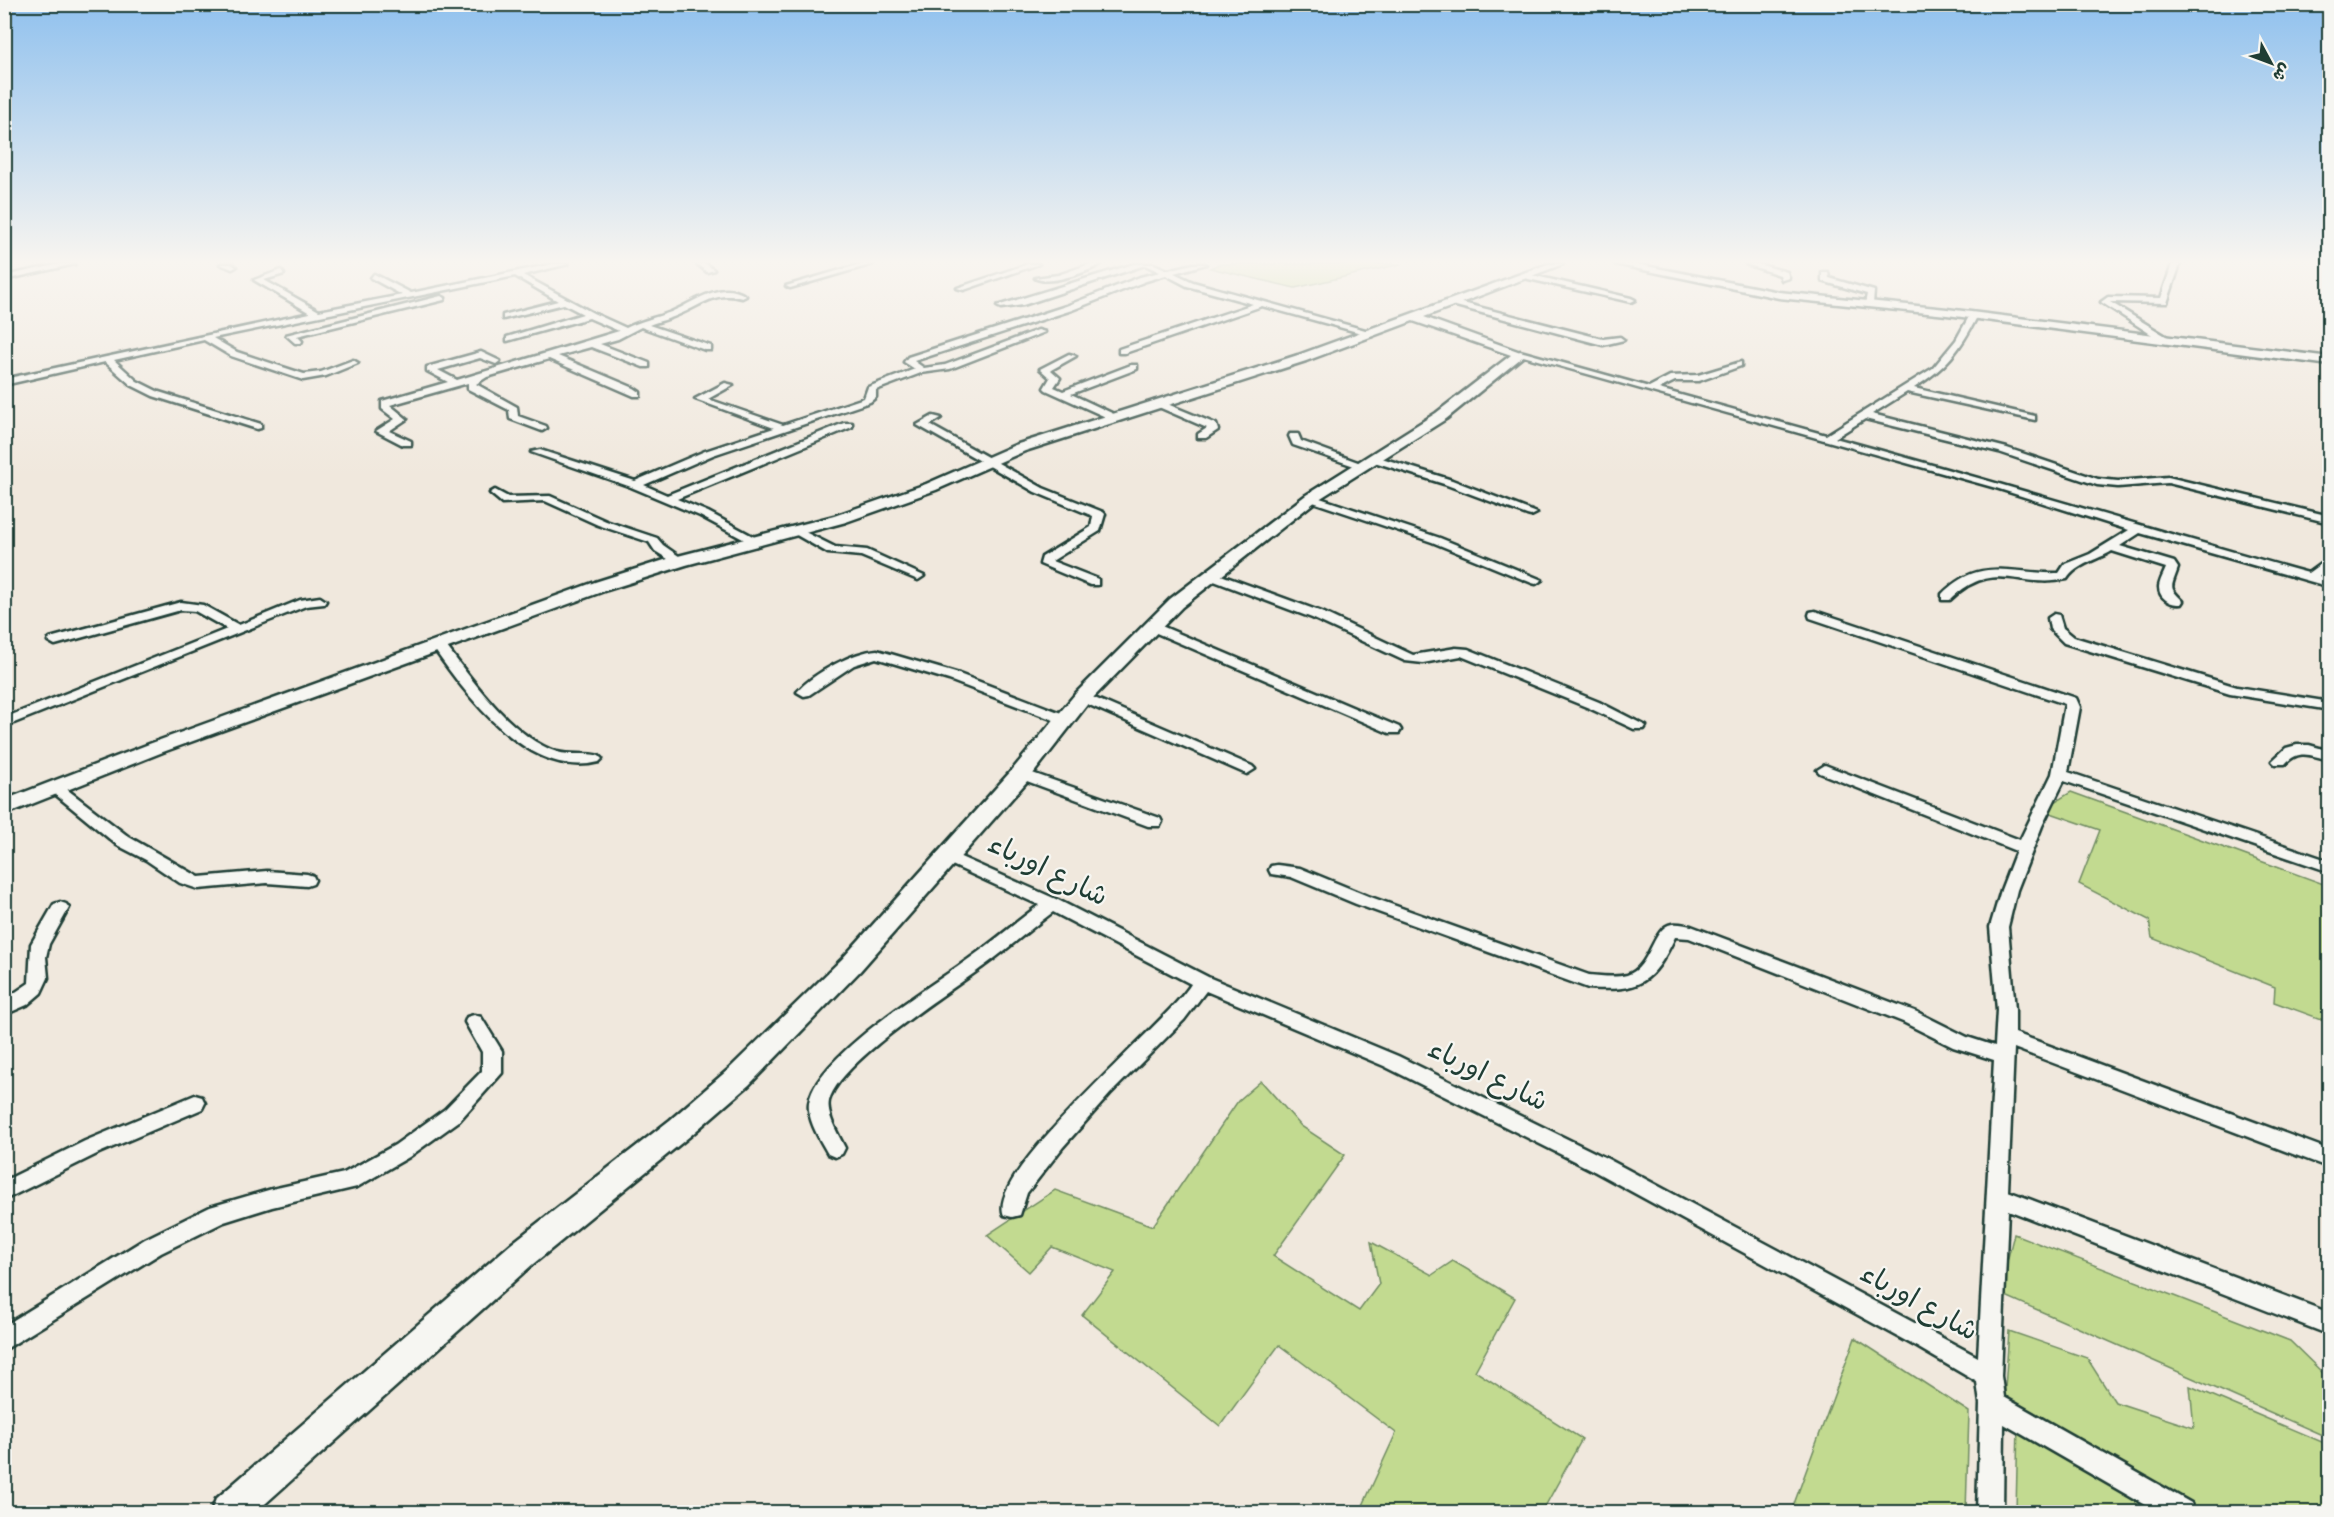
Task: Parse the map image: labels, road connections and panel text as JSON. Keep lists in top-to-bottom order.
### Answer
{
  "streets": {
    "street": ["شارع اورباء"]
  },
  "north": "bottom right"
}
